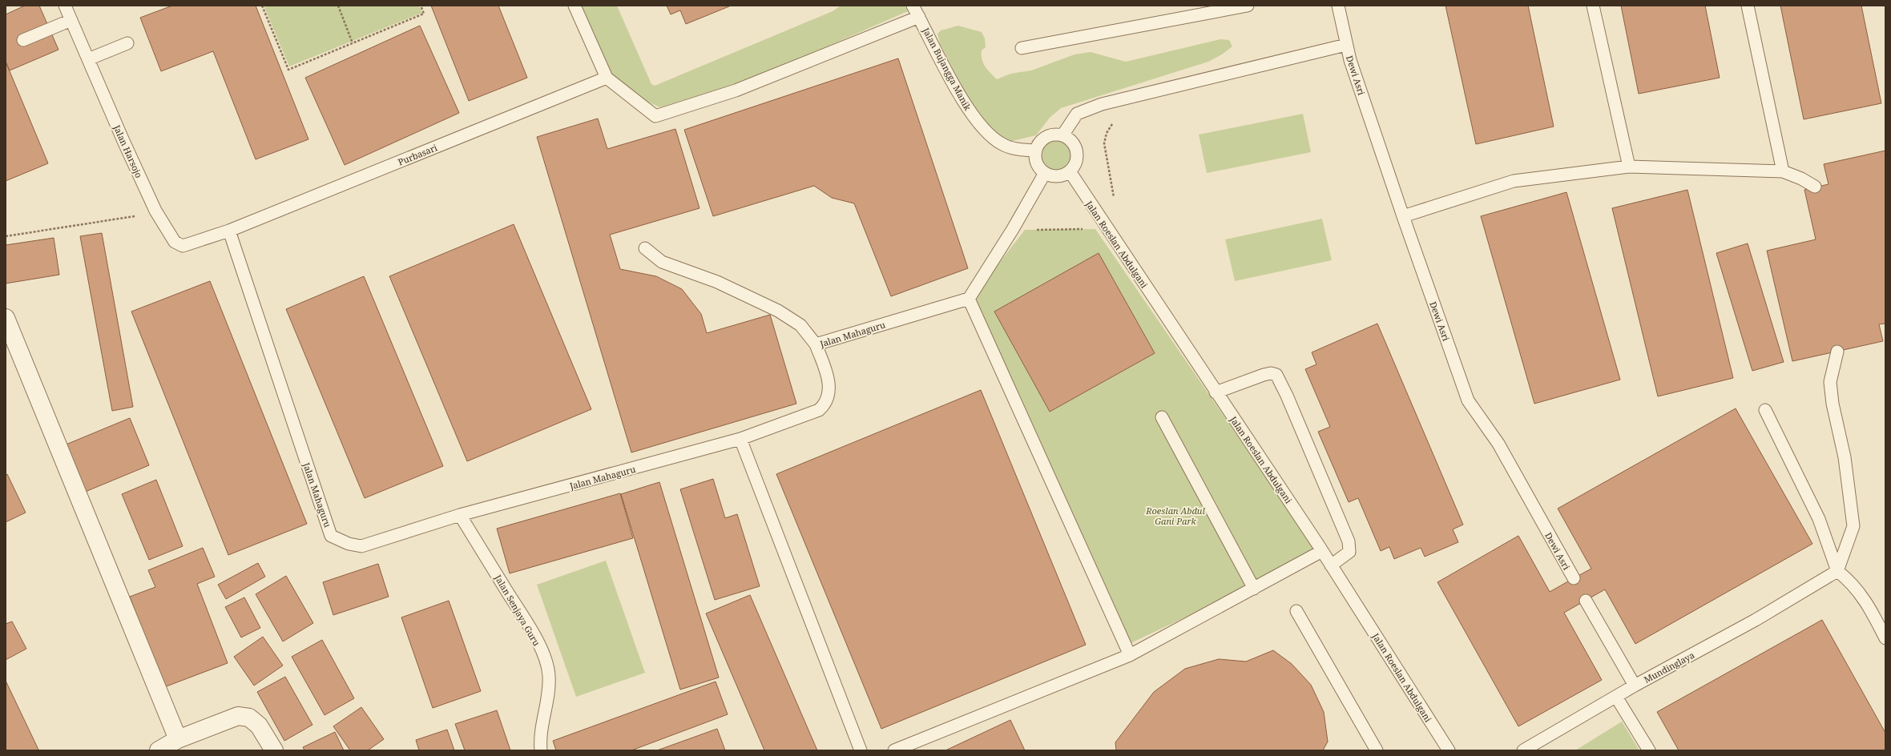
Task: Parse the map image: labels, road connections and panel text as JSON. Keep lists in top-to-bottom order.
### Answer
{
  "streets": {
    "lane": [
      "Jalan Bujangga Manik",
      "Dewi Asri",
      "Jalan Harsojo",
      "Purbasari",
      "Jalan Roeslan Abdulgani",
      "Jalan Mahaguru",
      "Jalan Senjaya Guru",
      "Mundinglaya"
    ]
  },
  "crossings": [
    ["Jalan Bujangga Manik", "Jalan Roeslan Abdulgani"],
    ["Jalan Harsojo", "Purbasari"],
    ["Jalan Harsojo", "Jalan Mahaguru"],
    ["Purbasari", "Jalan Mahaguru"],
    ["Jalan Mahaguru", "Jalan Senjaya Guru"]
  ],
  "parks": ["Roeslan Abdul Gani Park"]
}
